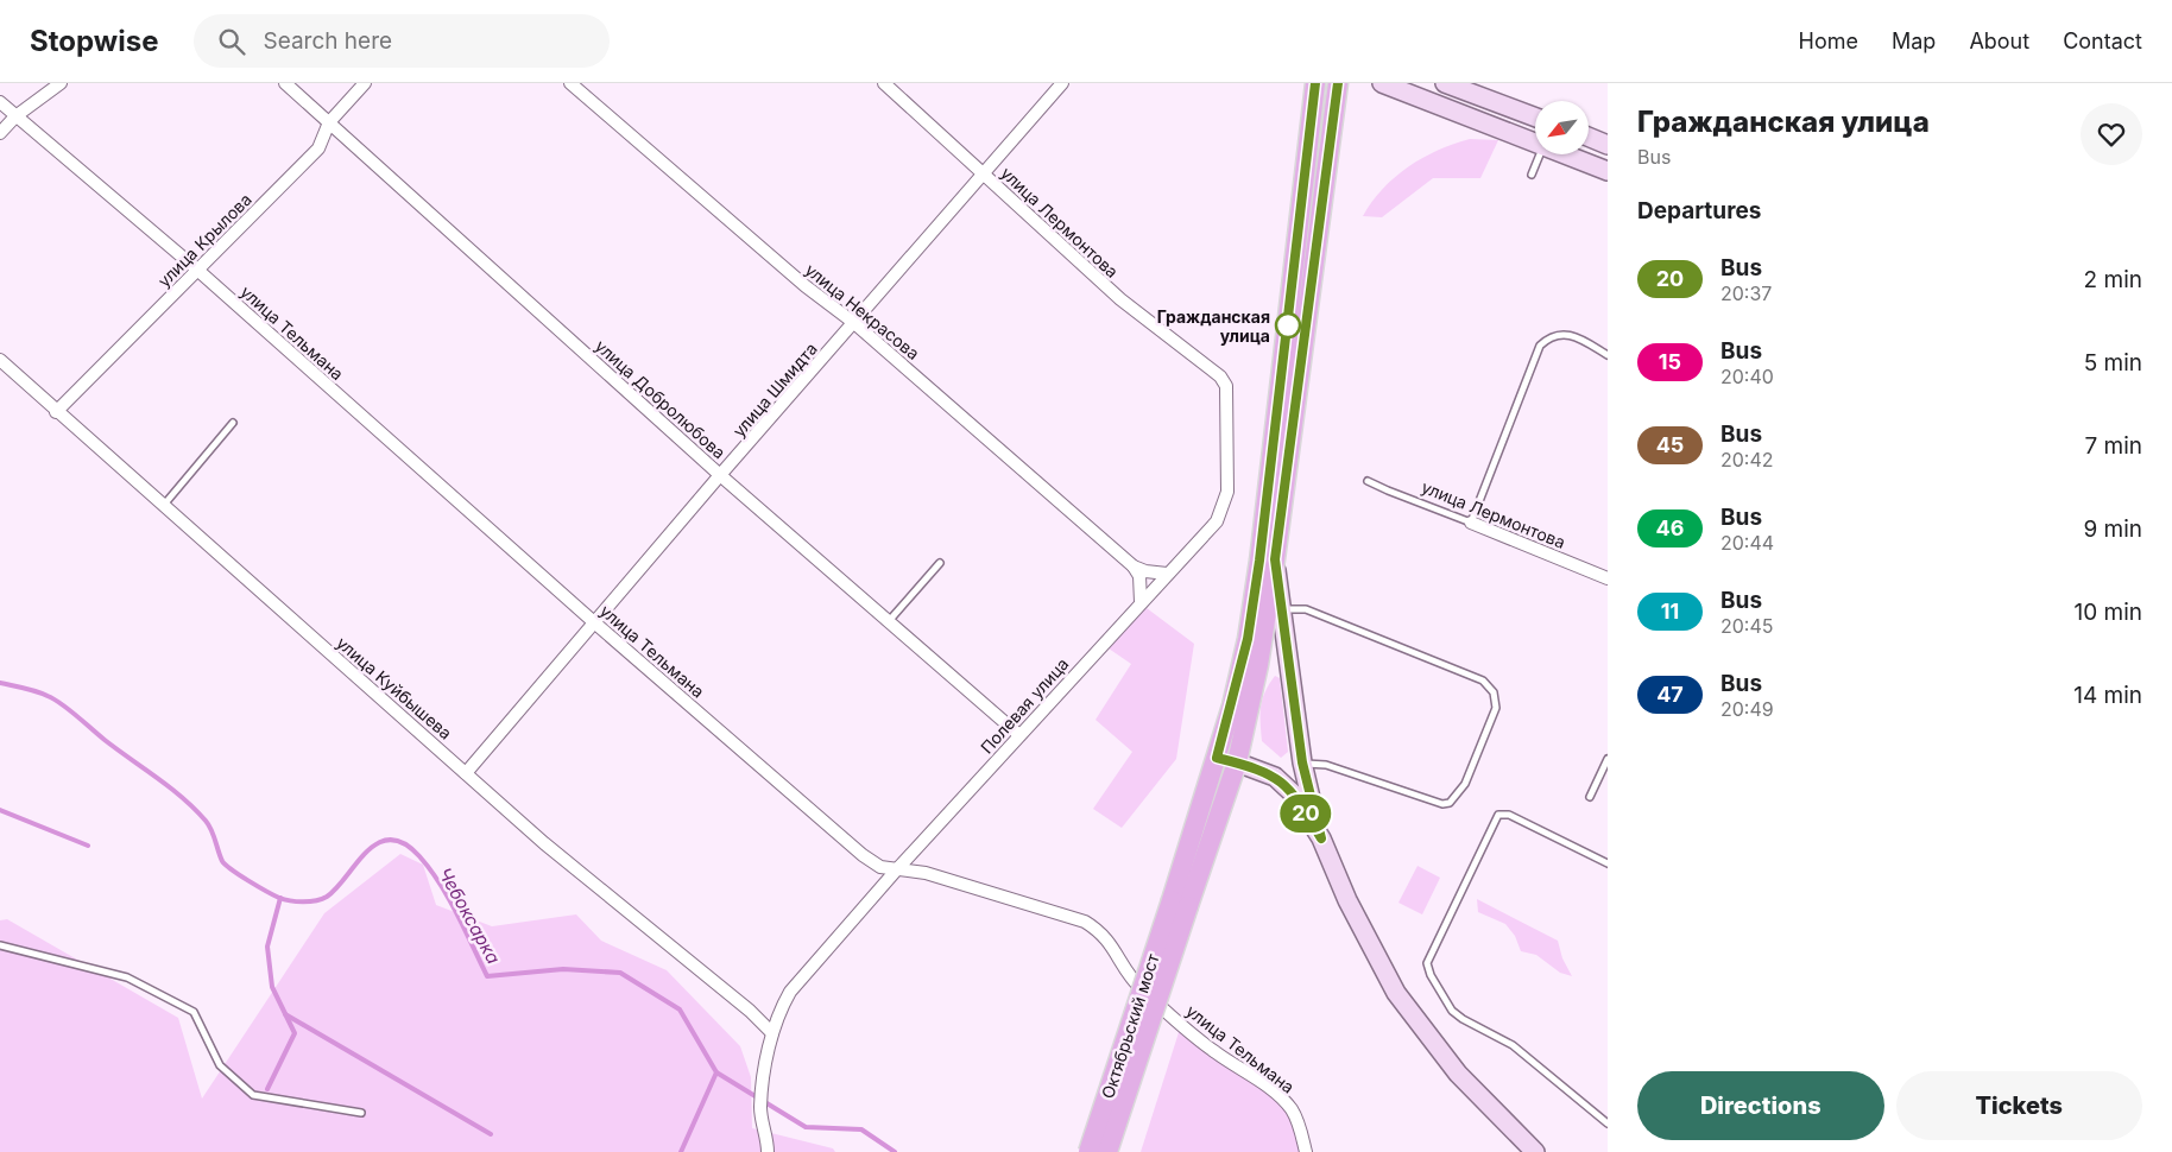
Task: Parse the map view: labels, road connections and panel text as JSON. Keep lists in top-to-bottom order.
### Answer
{
  "streets": {
    "main road": ["Октябрьский мост"],
    "street": [
      "улица Лермонтова",
      "улица Крылова",
      "улица Некрасова",
      "улица Тельмана",
      "улица Шмидта",
      "улица Добролюбова",
      "улица Куйбышева",
      "Полевая улица"
    ]
  },
  "crossings": [
    ["улица Лермонтова", "улица Шмидта"],
    ["улица Лермонтова", "Полевая улица"],
    ["улица Крылова", "улица Тельмана"],
    ["улица Крылова", "улица Добролюбова"],
    ["улица Крылова", "улица Куйбышева"],
    ["улица Некрасова", "улица Шмидта"],
    ["улица Некрасова", "Полевая улица"],
    ["улица Тельмана", "улица Шмидта"],
    ["улица Тельмана", "Полевая улица"],
    ["улица Шмидта", "улица Добролюбова"],
    ["улица Шмидта", "улица Куйбышева"],
    ["улица Добролюбова", "Полевая улица"],
    ["улица Куйбышева", "Полевая улица"]
  ],
  "water": ["Чебоксарка"],
  "places": ["Гражданская улица"],
  "lines": ["bus line 20"],
  "north": "bottom left",
  "page": {
    "header": "Stopwise",
    "search": "Search here",
    "nav": [
      "Home",
      "Map",
      "About",
      "Contact"
    ],
    "on_map": "20",
    "heading": [
      ["Гражданская улица", "Bus"],
      "Departures"
    ],
    "list": [
      {
        "mark": "20",
        "name": "Bus",
        "note": "20:37",
        "value": "2 min"
      },
      {
        "mark": "15",
        "name": "Bus",
        "note": "20:40",
        "value": "5 min"
      },
      {
        "mark": "45",
        "name": "Bus",
        "note": "20:42",
        "value": "7 min"
      },
      {
        "mark": "46",
        "name": "Bus",
        "note": "20:44",
        "value": "9 min"
      },
      {
        "mark": "11",
        "name": "Bus",
        "note": "20:45",
        "value": "10 min"
      },
      {
        "mark": "47",
        "name": "Bus",
        "note": "20:49",
        "value": "14 min"
      }
    ],
    "buttons": ["Directions", "Tickets"]
  }
}
